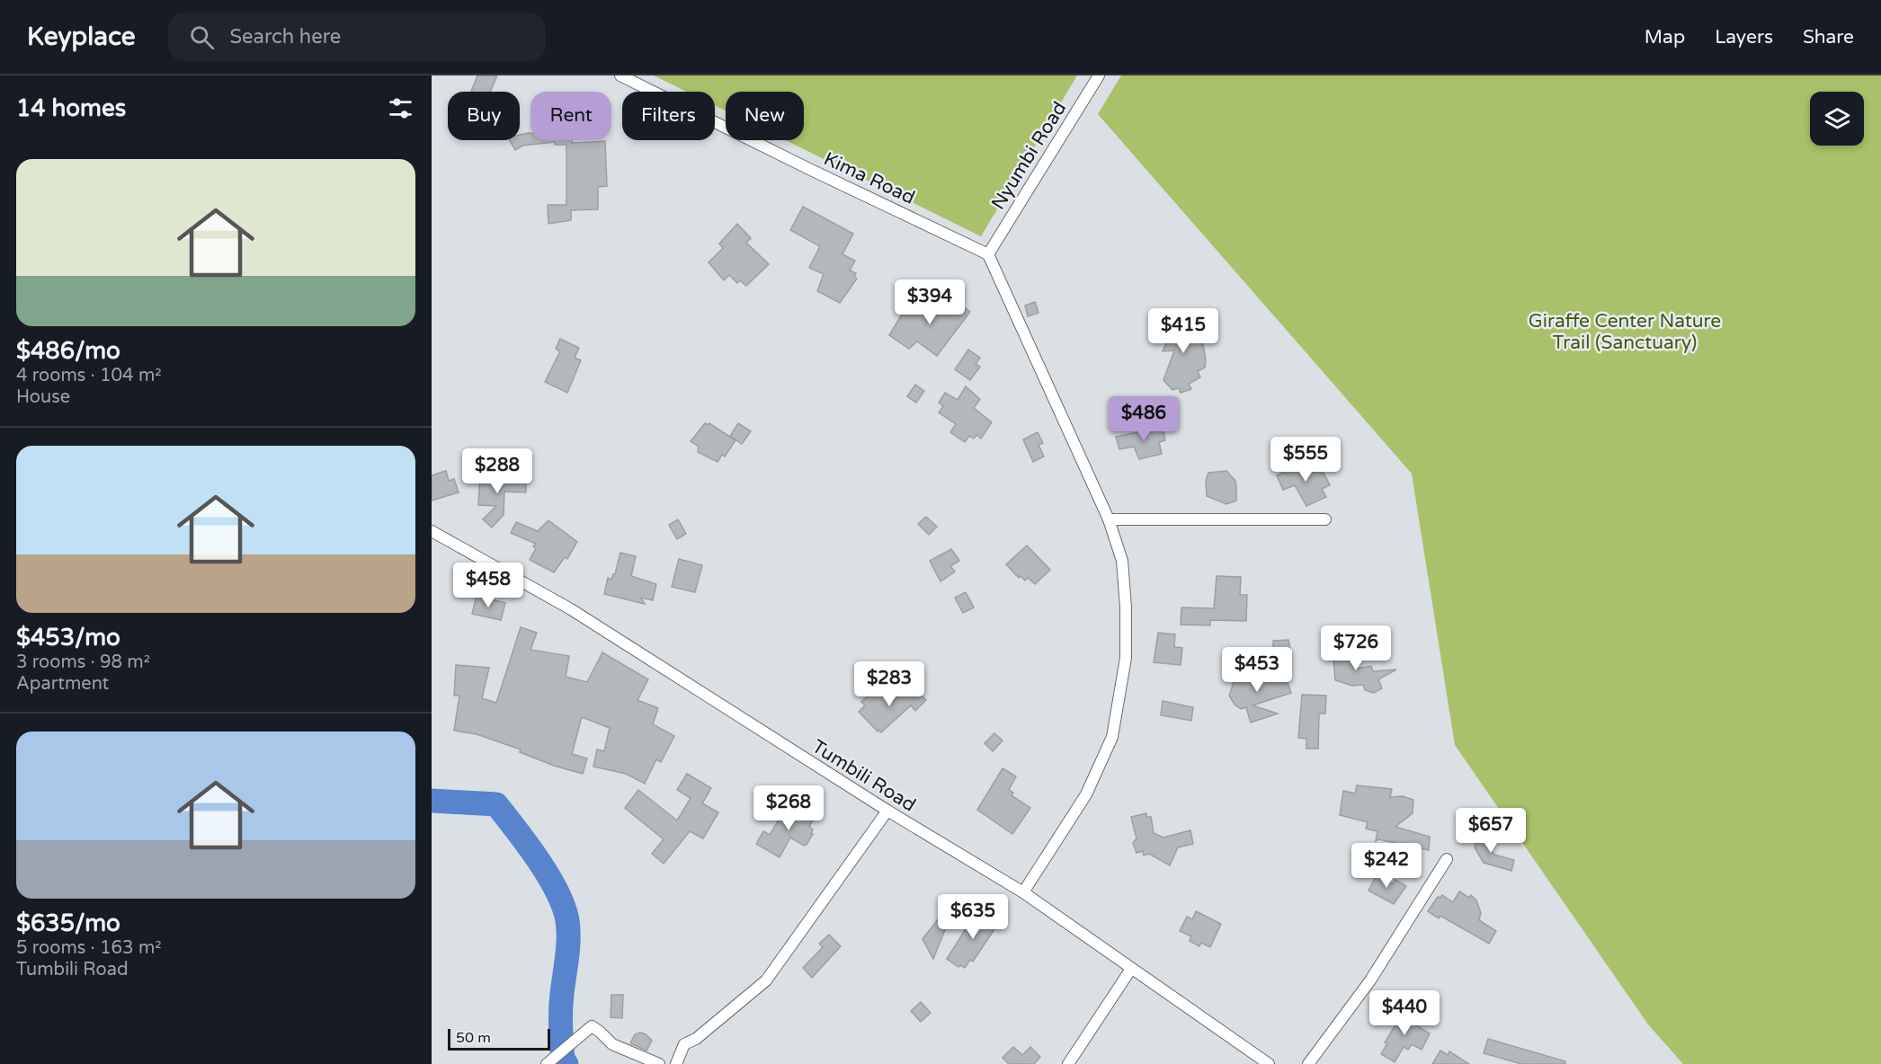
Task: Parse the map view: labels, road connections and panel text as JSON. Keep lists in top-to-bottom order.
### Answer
{
  "streets": {
    "street": ["Nyumbi Road", "Kima Road", "Tumbili Road"]
  },
  "crossings": [
    ["Nyumbi Road", "Kima Road"]
  ],
  "parks": ["Giraffe Center Nature Trail (Sanctuary)"],
  "scale_bar": "50 m",
  "page": {
    "header": "Keyplace",
    "search": "Search here",
    "nav": ["Map", "Layers", "Share"],
    "heading": "14 homes",
    "chip": [
      "Buy",
      "Rent",
      "Filters",
      "New"
    ],
    "list": [
      {
        "name": "$486/mo",
        "note": "4 rooms · 104 m² · House"
      },
      {
        "name": "$453/mo",
        "note": "3 rooms · 98 m² · Apartment"
      },
      {
        "name": "$635/mo",
        "note": "5 rooms · 163 m² · Tumbili Road"
      }
    ],
    "price": [
      "$394",
      "$415",
      "$486",
      "$555",
      "$288",
      "$458",
      "$726",
      "$453",
      "$283",
      "$268",
      "$657",
      "$242",
      "$635",
      "$440"
    ],
    "scale": "50 m"
  }
}
